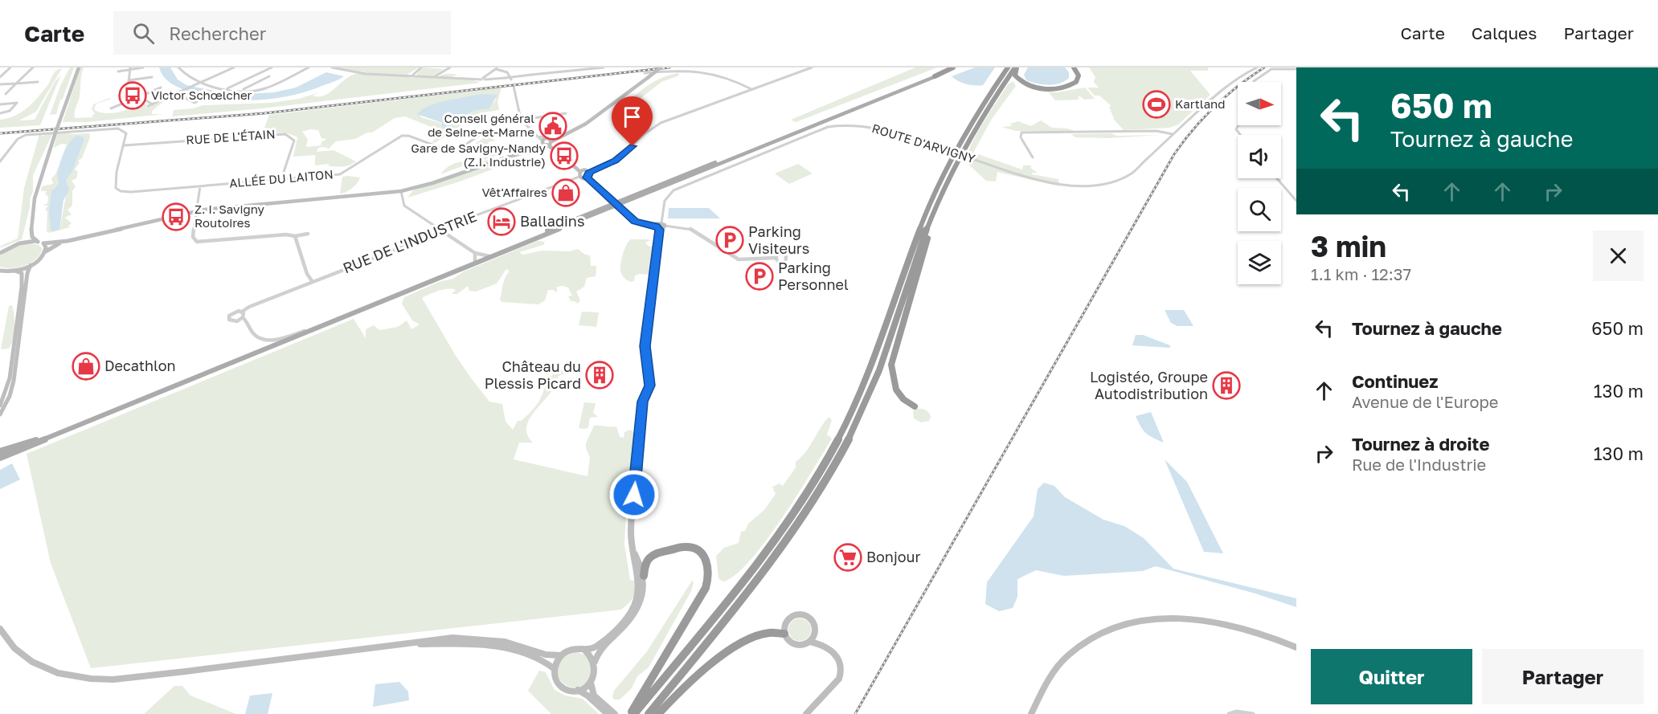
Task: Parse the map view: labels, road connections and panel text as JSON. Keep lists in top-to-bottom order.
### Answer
{
  "streets": {
    "street": [
      "RUE DE L'ÉTAIN",
      "ROUTE D'ARVIGNY",
      "ALLÉE DU LAITON",
      "RUE DE L'INDUSTRIE"
    ]
  },
  "crossings": [
    ["RUE DE L'ÉTAIN", "ALLÉE DU LAITON"]
  ],
  "places": {
    "bus stop": ["Victor Schœlcher", "Gare de Savigny-Nandy (Z.I. Industrie)", "Z. I. Savigny Routoires"],
    "sports": ["Kartland"],
    "public building": ["Conseil général de Seine-et-Marne"],
    "shop": ["Vêt'Affaires", "Decathlon"],
    "hotel": ["Balladins"],
    "parking": ["Parking Visiteurs", "Parking Personnel"],
    "building": ["Château du Plessis Picard", "Logistéo, Groupe Autodistribution"],
    "supermarket": ["Bonjour"]
  },
  "north": "right",
  "page": {
    "header": "Carte",
    "search": "Rechercher",
    "nav": ["Carte", "Calques", "Partager"],
    "turn": ["650 m", "Tournez à gauche"],
    "heading": ["3 min", "1.1 km · 12:37"],
    "list": [
      {
        "name": "Tournez à gauche",
        "value": "650 m"
      },
      {
        "name": "Continuez",
        "note": "Avenue de l'Europe",
        "value": "130 m"
      },
      {
        "name": "Tournez à droite",
        "note": "Rue de l'Industrie",
        "value": "130 m"
      }
    ],
    "buttons": ["Quitter", "Partager"]
  }
}
